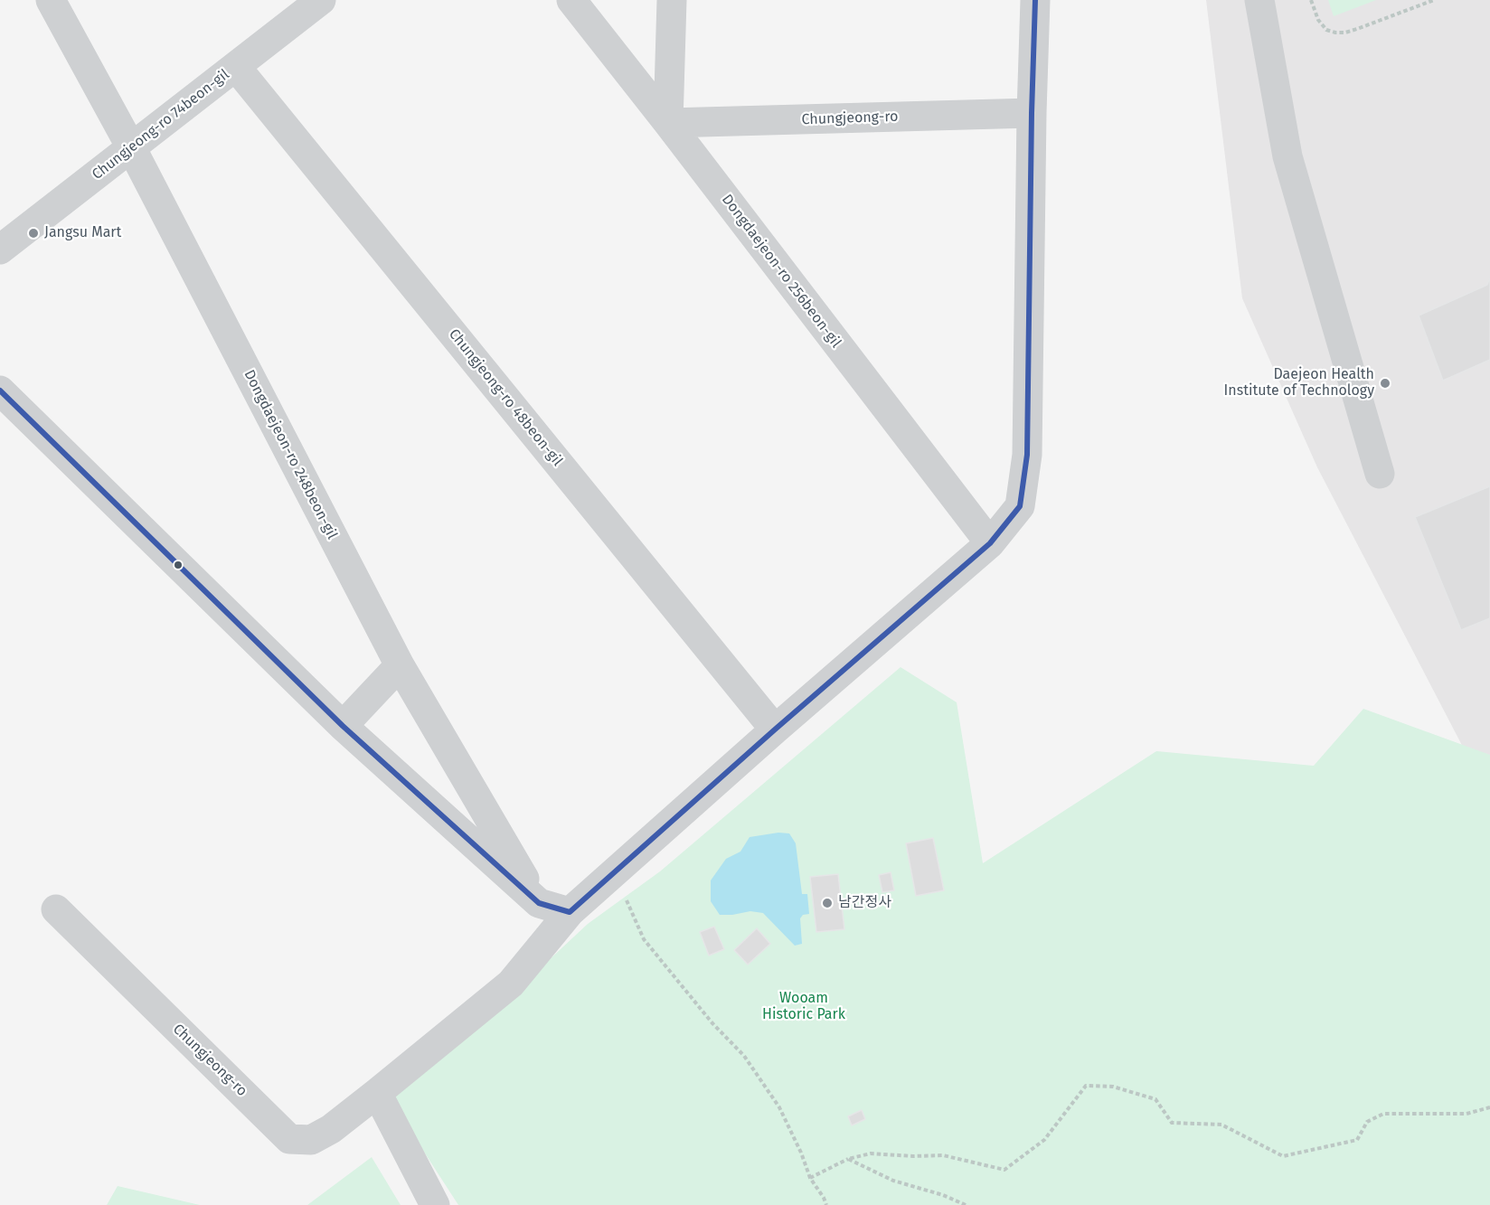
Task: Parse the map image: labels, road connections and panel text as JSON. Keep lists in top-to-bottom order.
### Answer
{
  "streets": {
    "street": [
      "Chungjeong-ro",
      "Chungjeong-ro 74beon-gil",
      "Dongdaejeon-ro 256beon-gil",
      "Chungjeong-ro 48beon-gil",
      "Dongdaejeon-ro 248beon-gil"
    ]
  },
  "crossings": [
    ["Chungjeong-ro", "Dongdaejeon-ro 256beon-gil"],
    ["Chungjeong-ro", "Chungjeong-ro 48beon-gil"],
    ["Chungjeong-ro 74beon-gil", "Chungjeong-ro 48beon-gil"],
    ["Chungjeong-ro 74beon-gil", "Dongdaejeon-ro 248beon-gil"]
  ],
  "parks": ["Wooam Historic Park"],
  "places": ["Jangsu Mart", "Daejeon Health Institute of Technology", "남간정사"]
}
